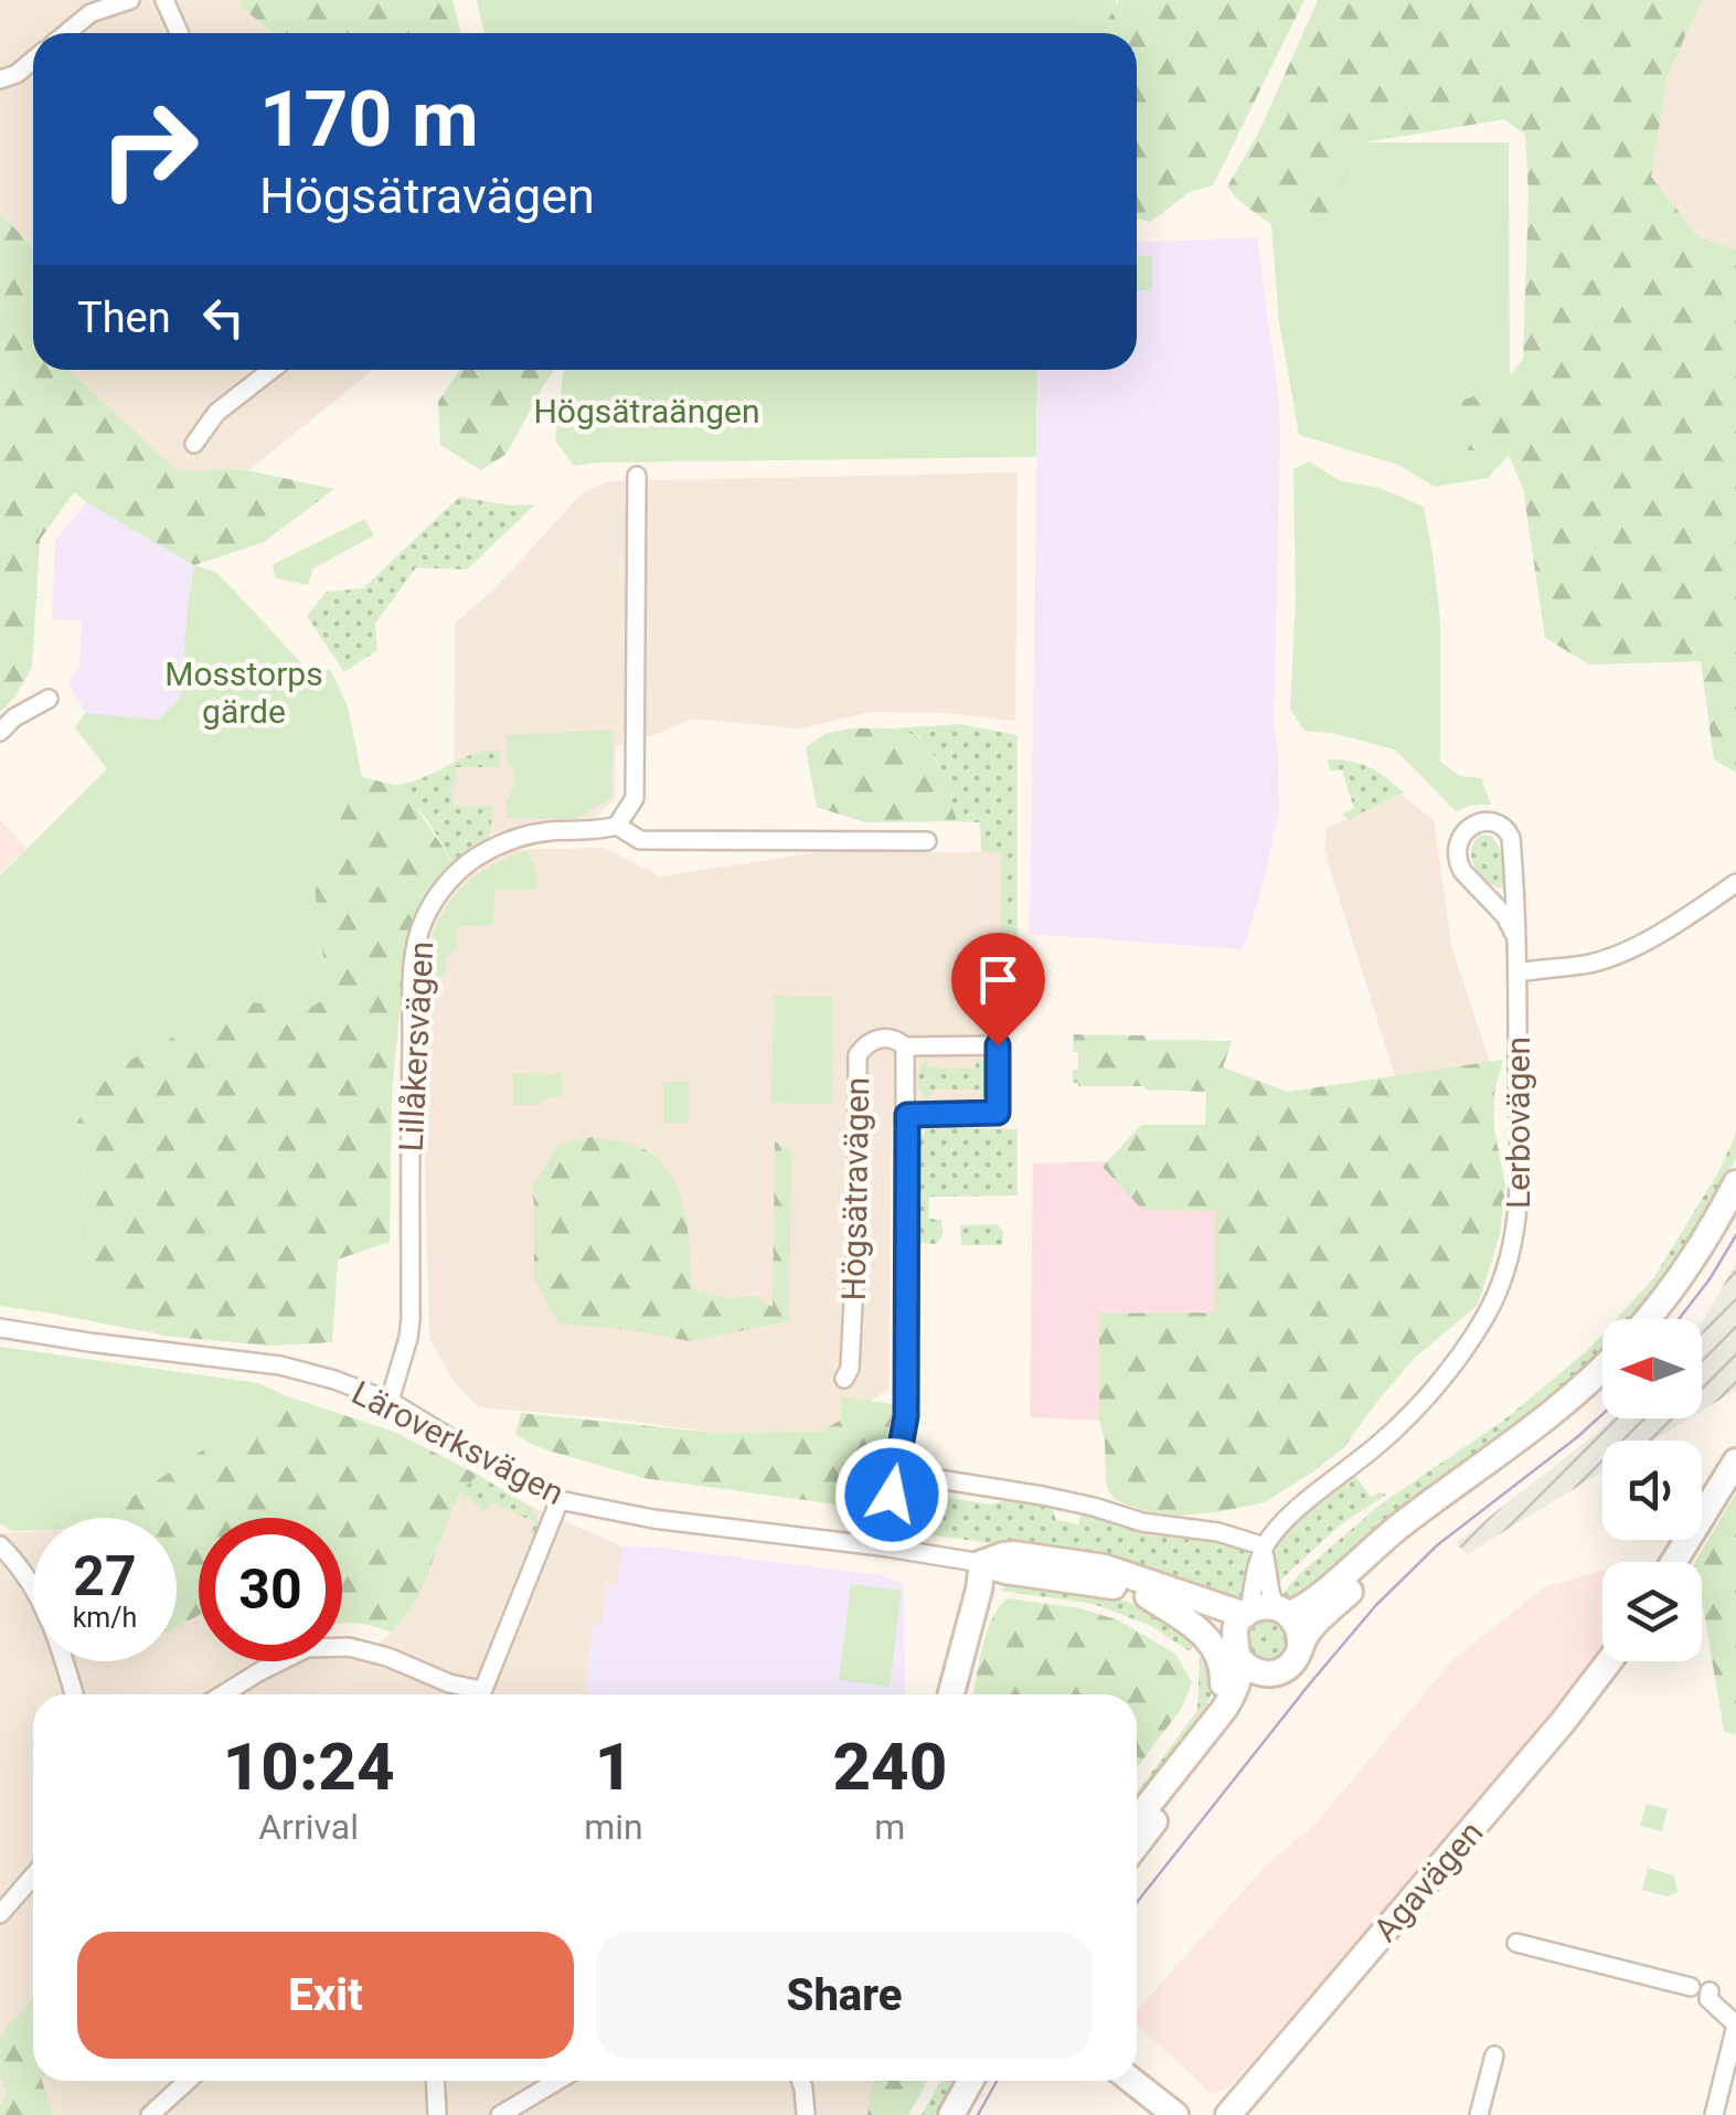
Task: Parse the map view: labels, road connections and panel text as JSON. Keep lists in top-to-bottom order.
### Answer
{
  "streets": {
    "main road": ["Läroverksvägen", "Agavägen"],
    "street": ["Lillåkersvägen", "Lerbovägen", "Högsätravägen"]
  },
  "crossings": [
    ["Lillåkersvägen", "Läroverksvägen"],
    ["Lerbovägen", "Läroverksvägen"],
    ["Högsätravägen", "Läroverksvägen"]
  ],
  "parks": ["Högsätraängen", "Mosstorps gärde"],
  "north": "left",
  "page": {
    "turn": ["170 m", "Högsätravägen"],
    "then": "Then",
    "speed": "27 km/h",
    "limit": "30",
    "eta": [
      "10:24",
      "Arrival",
      "1",
      "min",
      "240",
      "m"
    ],
    "buttons": ["Exit", "Share"]
  }
}
